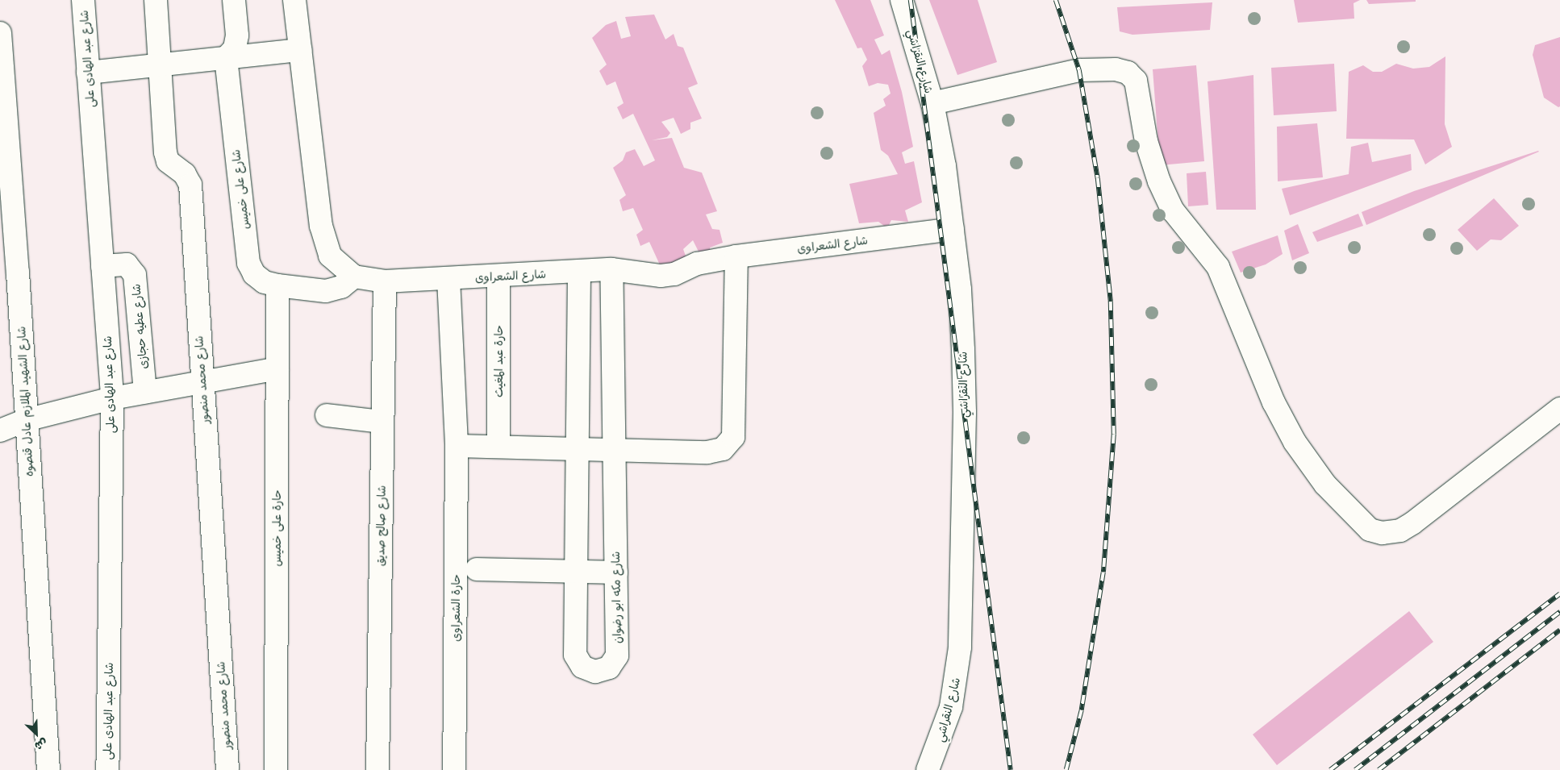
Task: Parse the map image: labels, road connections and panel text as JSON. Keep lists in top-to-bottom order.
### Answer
{
  "streets": {
    "street": [
      "شارع عبد الهادى على",
      "شارع النقراشي",
      "شارع على خميس",
      "شارع الشعراوى",
      "شارع عطيه حجازى",
      "حارة عبد المغيث",
      "شارع محمد منصور",
      "شارع الشهيد الملازم عادل قنصوه",
      "شارع صالح صديق",
      "حارة على خميس",
      "شارع مكه ابو رضوان",
      "حارة الشعراوى"
    ]
  },
  "crossings": [
    ["شارع عبد الهادى على", "شارع عطيه حجازى"],
    ["شارع النقراشي", "شارع الشعراوى"],
    ["شارع على خميس", "شارع الشعراوى"],
    ["شارع على خميس", "حارة على خميس"],
    ["شارع الشعراوى", "حارة عبد المغيث"],
    ["شارع الشعراوى", "شارع صالح صديق"],
    ["شارع الشعراوى", "شارع مكه ابو رضوان"],
    ["شارع الشعراوى", "حارة الشعراوى"]
  ],
  "north": "bottom right"
}
